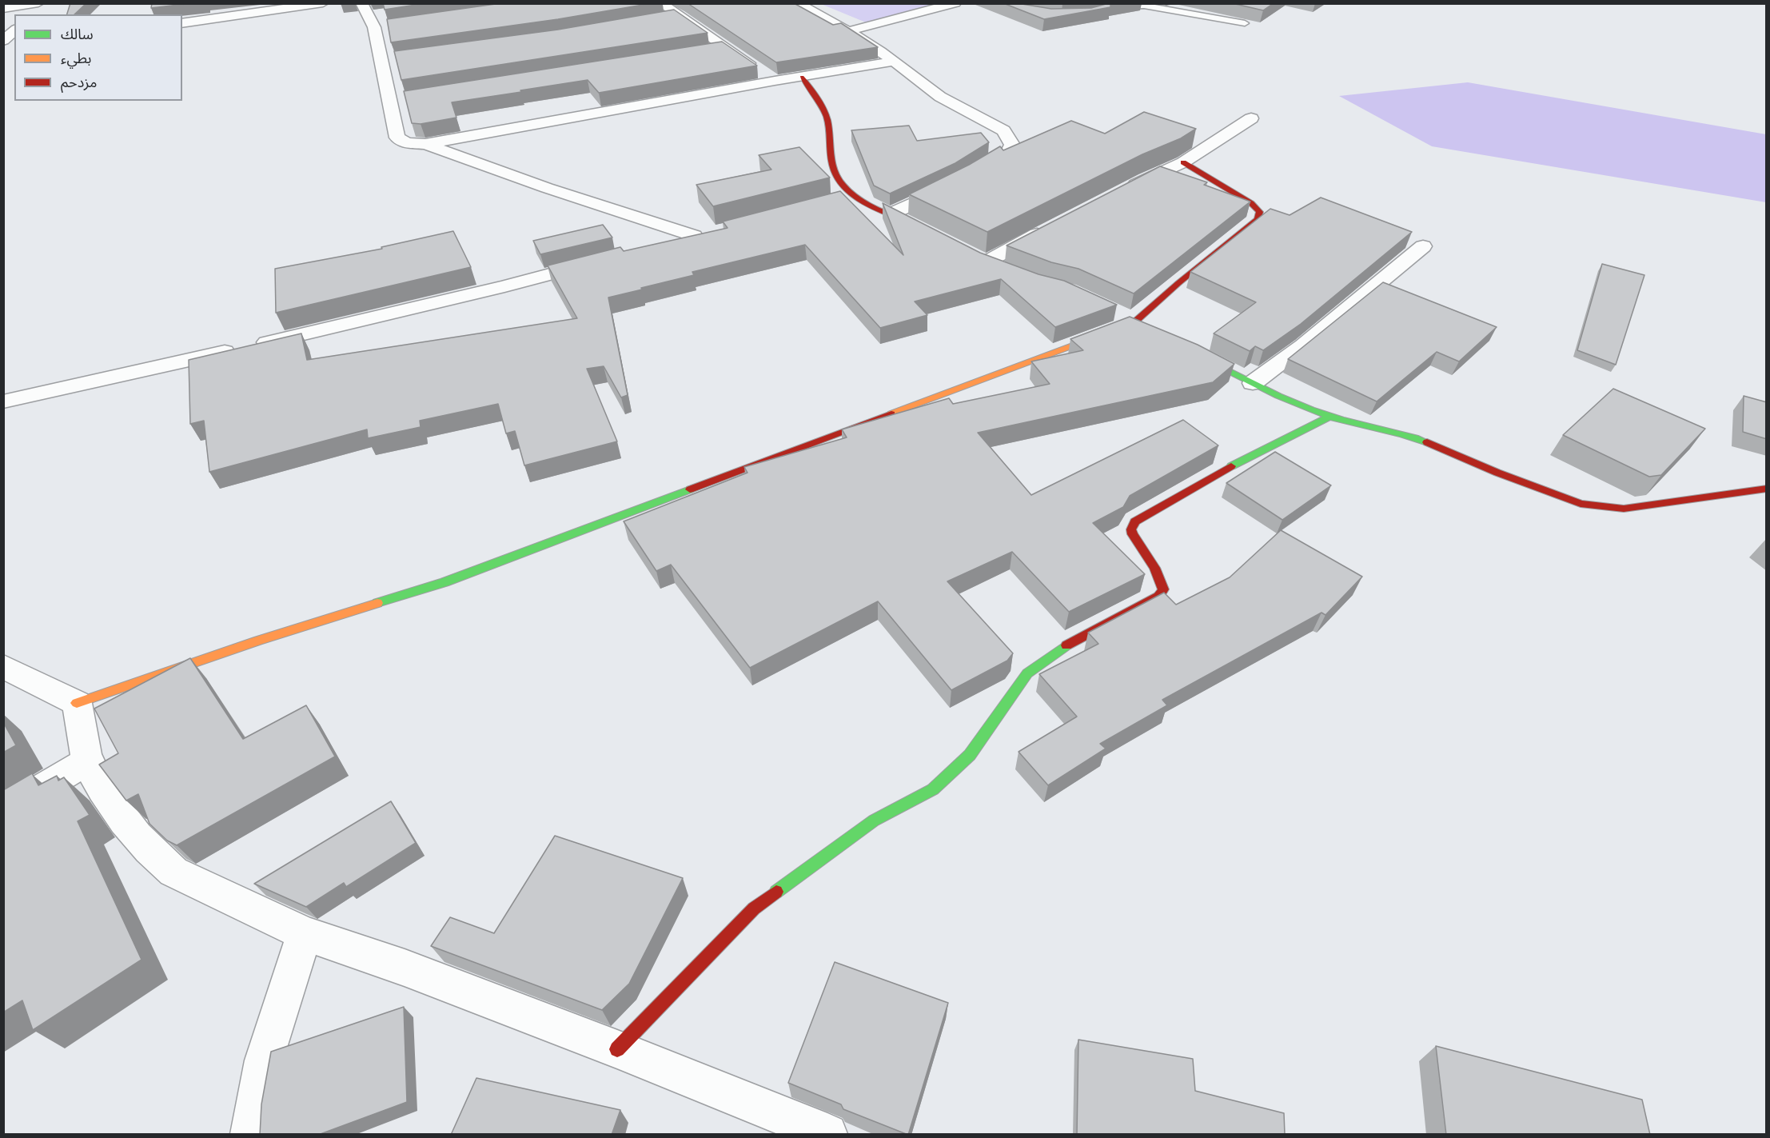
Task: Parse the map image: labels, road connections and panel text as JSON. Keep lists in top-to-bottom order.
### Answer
{
  "legend": ["سالك", "بطيء", "مزدحم"]
}
